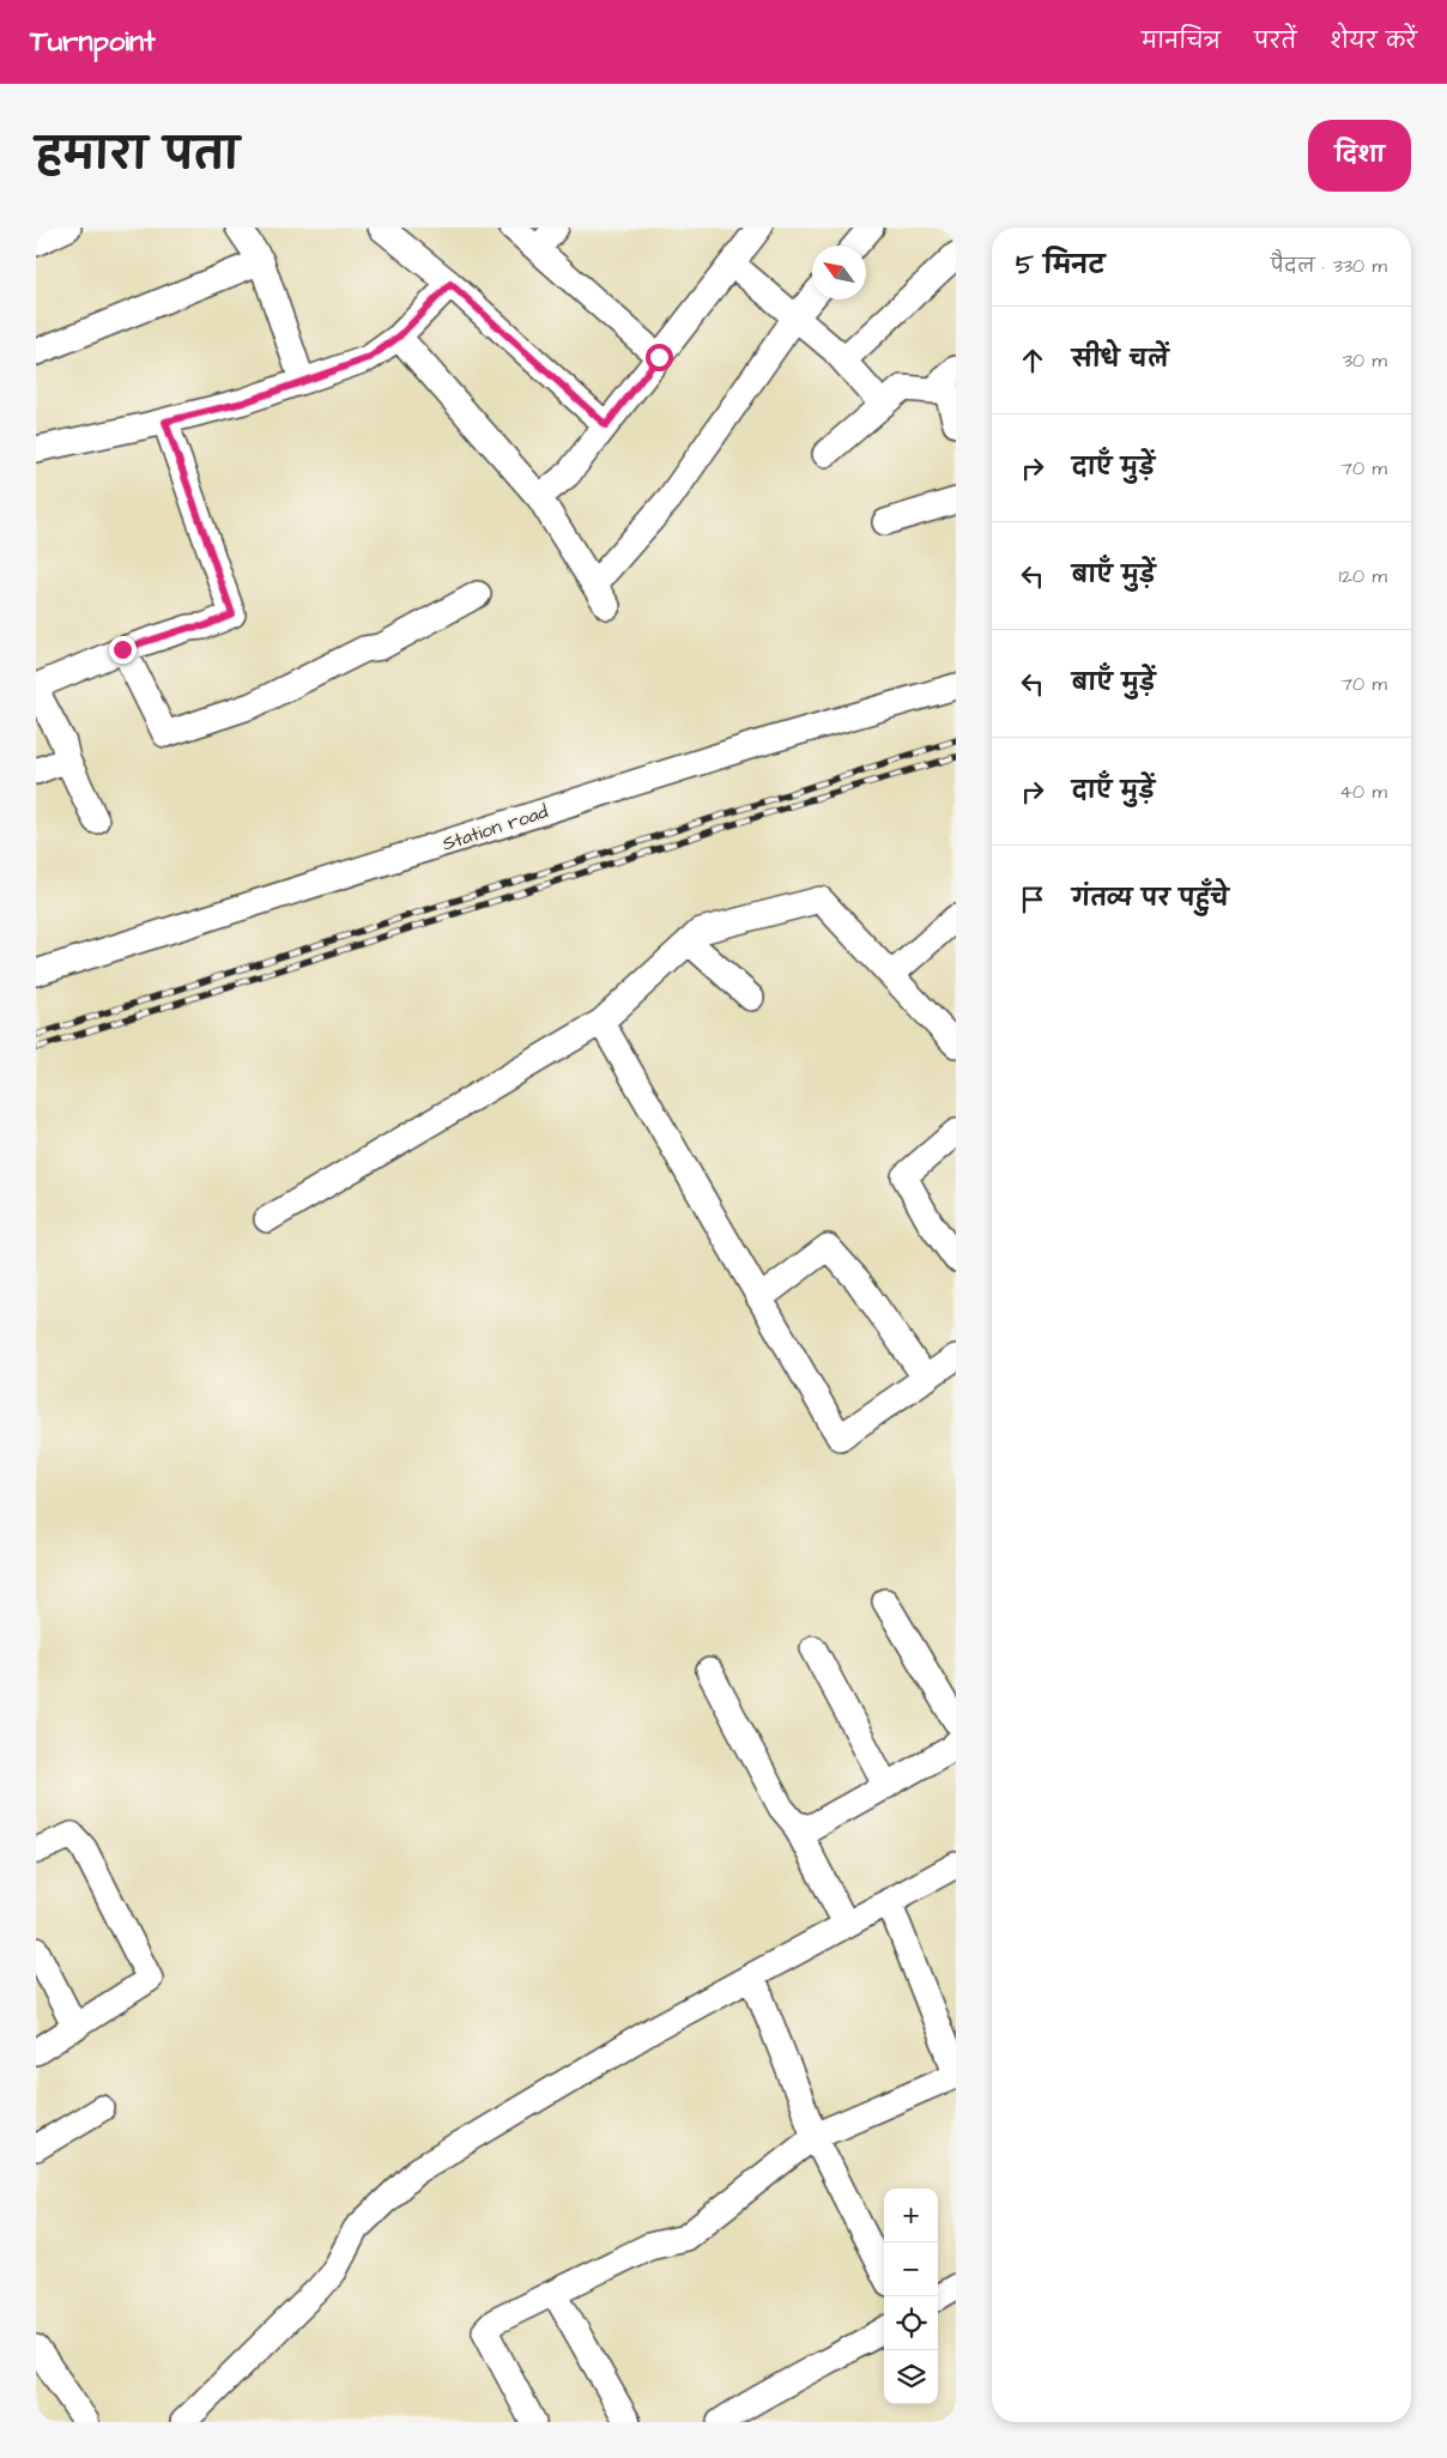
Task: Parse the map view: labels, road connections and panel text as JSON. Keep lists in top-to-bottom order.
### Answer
{
  "streets": {
    "street": ["Station road"]
  },
  "north": "top left",
  "page": {
    "header": "Turnpoint",
    "nav": ["मानचित्र", "परतें", "शेयर करें"],
    "title": "हमारा पता",
    "buttons": "दिशा",
    "heading": ["5 मिनट", "पैदल · 330 m"],
    "list": [
      ["सीधे चलें", "30 m"],
      ["दाएँ मुड़ें", "70 m"],
      ["बाएँ मुड़ें", "120 m"],
      ["बाएँ मुड़ें", "70 m"],
      ["दाएँ मुड़ें", "40 m"],
      "गंतव्य पर पहुँचे"
    ],
    "map_buttons": ["+", "−"]
  }
}
